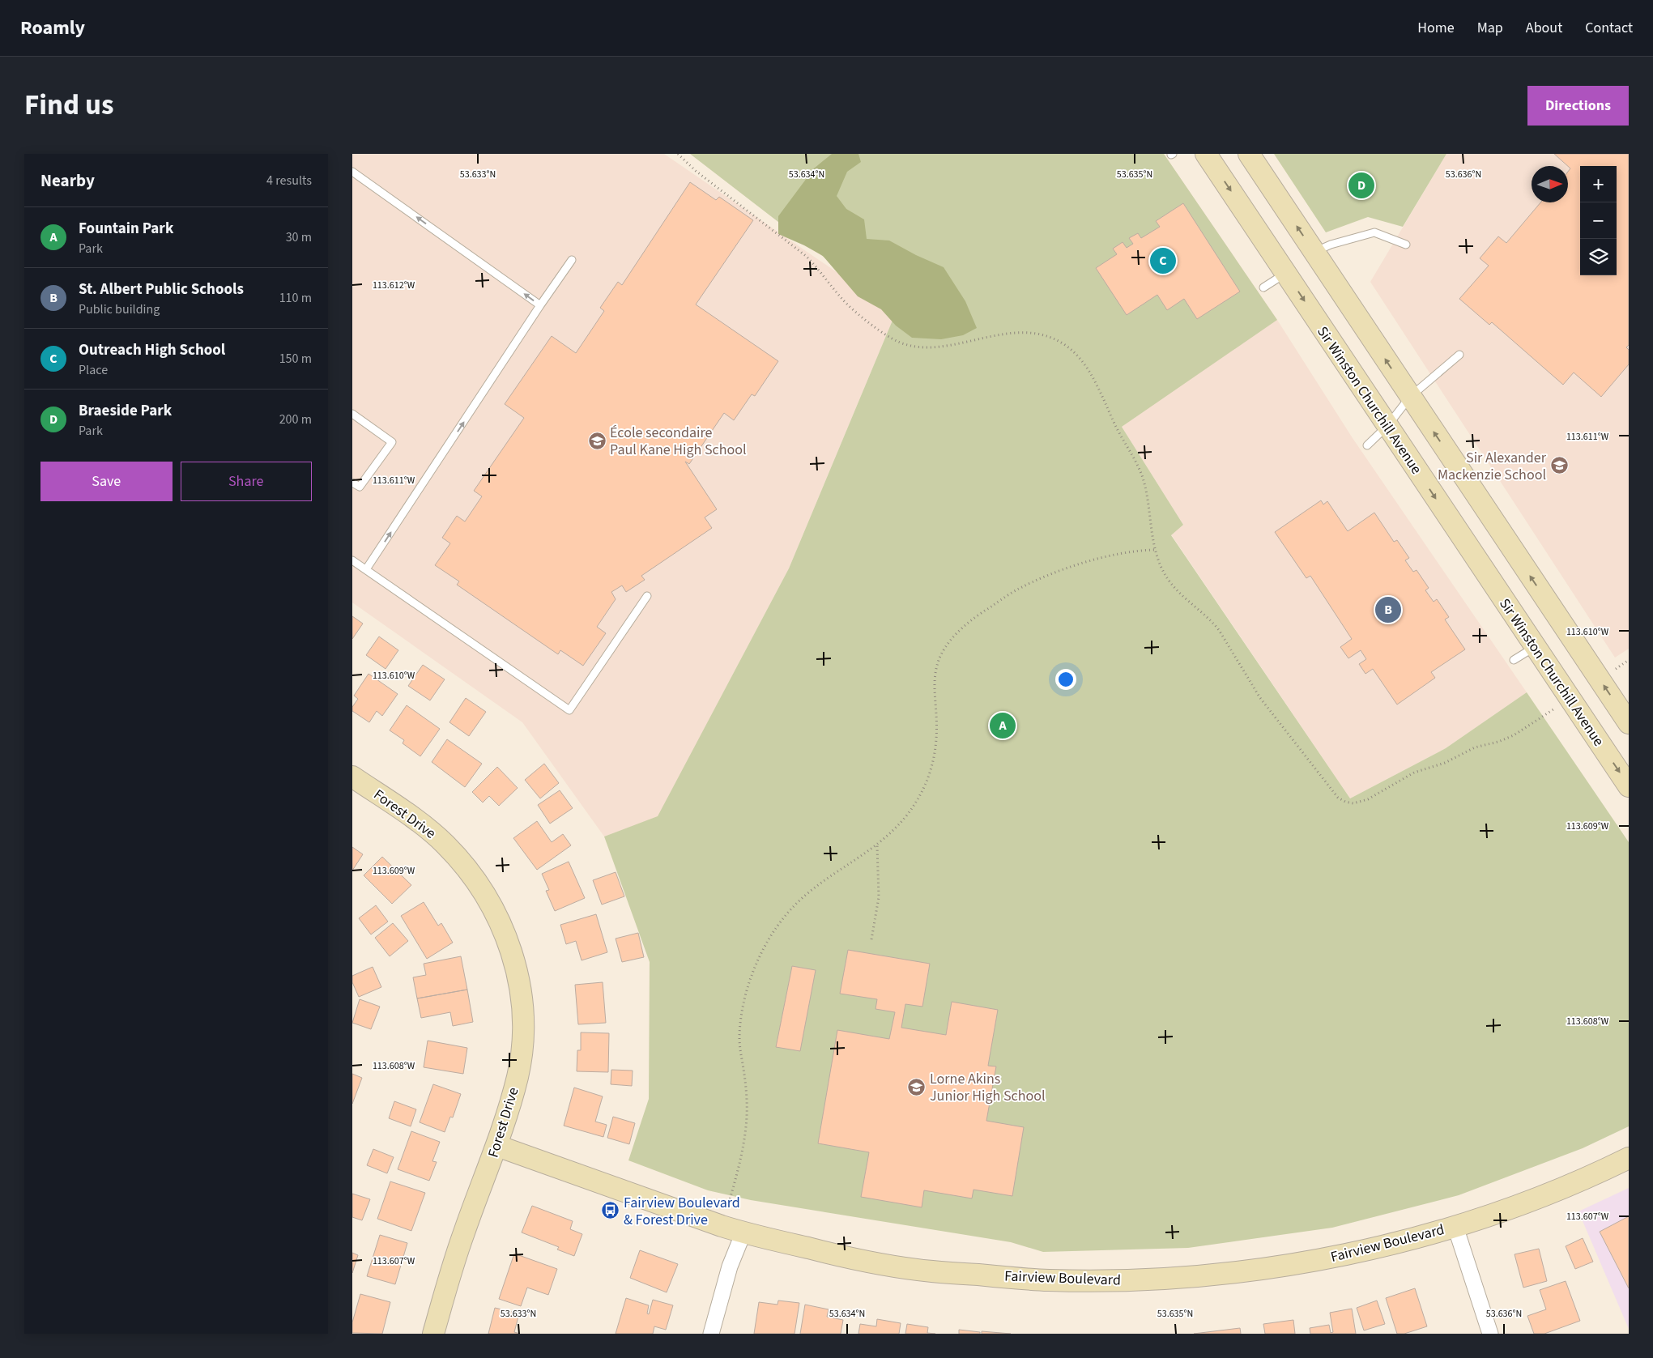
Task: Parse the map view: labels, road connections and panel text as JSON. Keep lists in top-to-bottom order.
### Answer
{
  "streets": {
    "street": ["Sir Winston Churchill Avenue", "Forest Drive", "Fairview Boulevard"]
  },
  "crossings": [
    ["Forest Drive", "Fairview Boulevard"]
  ],
  "places": {
    "school or university": ["École secondaire Paul Kane High School", "Sir Alexander Mackenzie School", "Lorne Akins Junior High School"],
    "bus stop": ["Fairview Boulevard & Forest Drive"]
  },
  "north": "right",
  "page": {
    "header": "Roamly",
    "nav": [
      "Home",
      "Map",
      "About",
      "Contact"
    ],
    "title": "Find us",
    "buttons": [
      "Directions",
      ["Save", "Share"]
    ],
    "heading": ["Nearby", "4 results"],
    "map_buttons": ["+", "−"],
    "pins": [
      "D",
      "C",
      "B",
      "A"
    ],
    "list": [
      {
        "mark": "A",
        "name": "Fountain Park",
        "note": "Park",
        "value": "30 m"
      },
      {
        "mark": "B",
        "name": "St. Albert Public Schools",
        "note": "Public building",
        "value": "110 m"
      },
      {
        "mark": "C",
        "name": "Outreach High School",
        "note": "Place",
        "value": "150 m"
      },
      {
        "mark": "D",
        "name": "Braeside Park",
        "note": "Park",
        "value": "200 m"
      }
    ]
  },
  "coordinates": [
    "53.633°N",
    "53.634°N",
    "53.635°N",
    "53.636°N",
    "113.612°W",
    "113.611°W",
    "113.610°W",
    "113.609°W",
    "113.608°W",
    "113.607°W"
  ]
}
